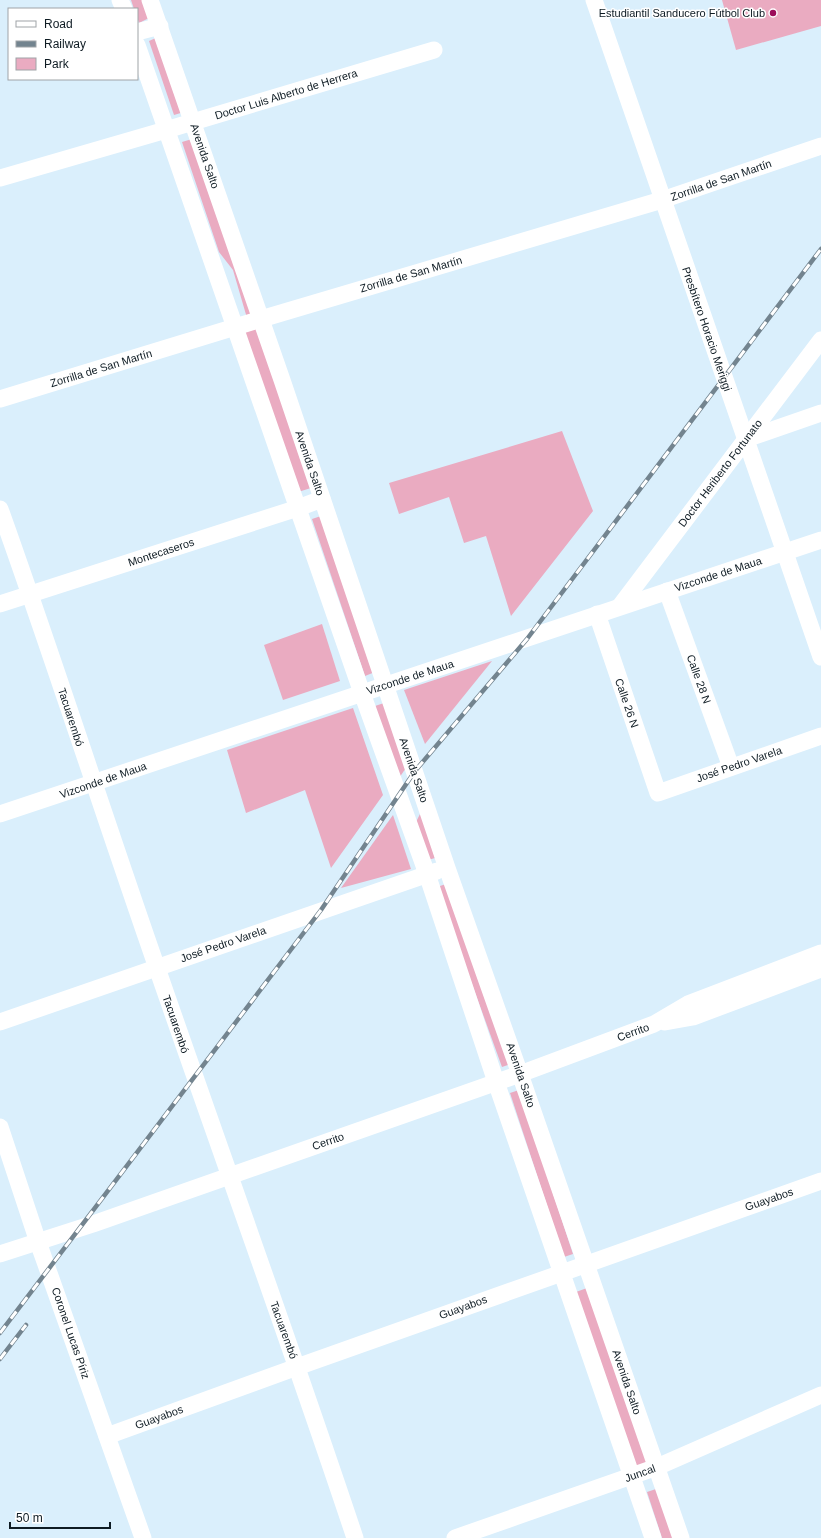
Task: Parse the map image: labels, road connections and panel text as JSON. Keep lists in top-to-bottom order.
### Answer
{
  "streets": {
    "street": [
      "Doctor Luis Alberto de Herrera",
      "Avenida Salto",
      "Zorrilla de San Martín",
      "Presbítero Horacio Meriggi",
      "Doctor Heriberto Fortunato",
      "Montecaseros",
      "Vizconde de Maua",
      "Calle 28 N",
      "Calle 26 N",
      "Tacuarembó",
      "José Pedro Varela",
      "Cerrito",
      "Guayabos",
      "Coronel Lucas Píriz",
      "Juncal"
    ]
  },
  "crossings": [
    ["Doctor Luis Alberto de Herrera", "Avenida Salto"],
    ["Avenida Salto", "Zorrilla de San Martín"],
    ["Avenida Salto", "Montecaseros"],
    ["Avenida Salto", "Vizconde de Maua"],
    ["Avenida Salto", "José Pedro Varela"],
    ["Avenida Salto", "Cerrito"],
    ["Avenida Salto", "Guayabos"],
    ["Avenida Salto", "Juncal"],
    ["Zorrilla de San Martín", "Presbítero Horacio Meriggi"],
    ["Presbítero Horacio Meriggi", "Doctor Heriberto Fortunato"],
    ["Presbítero Horacio Meriggi", "Vizconde de Maua"],
    ["Doctor Heriberto Fortunato", "Vizconde de Maua"],
    ["Montecaseros", "Tacuarembó"],
    ["Vizconde de Maua", "Calle 28 N"],
    ["Vizconde de Maua", "Calle 26 N"],
    ["Vizconde de Maua", "Tacuarembó"],
    ["Calle 28 N", "José Pedro Varela"],
    ["Calle 26 N", "José Pedro Varela"],
    ["Tacuarembó", "José Pedro Varela"],
    ["Tacuarembó", "Cerrito"],
    ["Tacuarembó", "Guayabos"],
    ["Cerrito", "Coronel Lucas Píriz"],
    ["Guayabos", "Coronel Lucas Píriz"]
  ],
  "places": ["Estudiantil Sanducero Fútbol Club"],
  "legend": ["Road", "Railway", "Park"],
  "scale_bar": "50 m"
}
